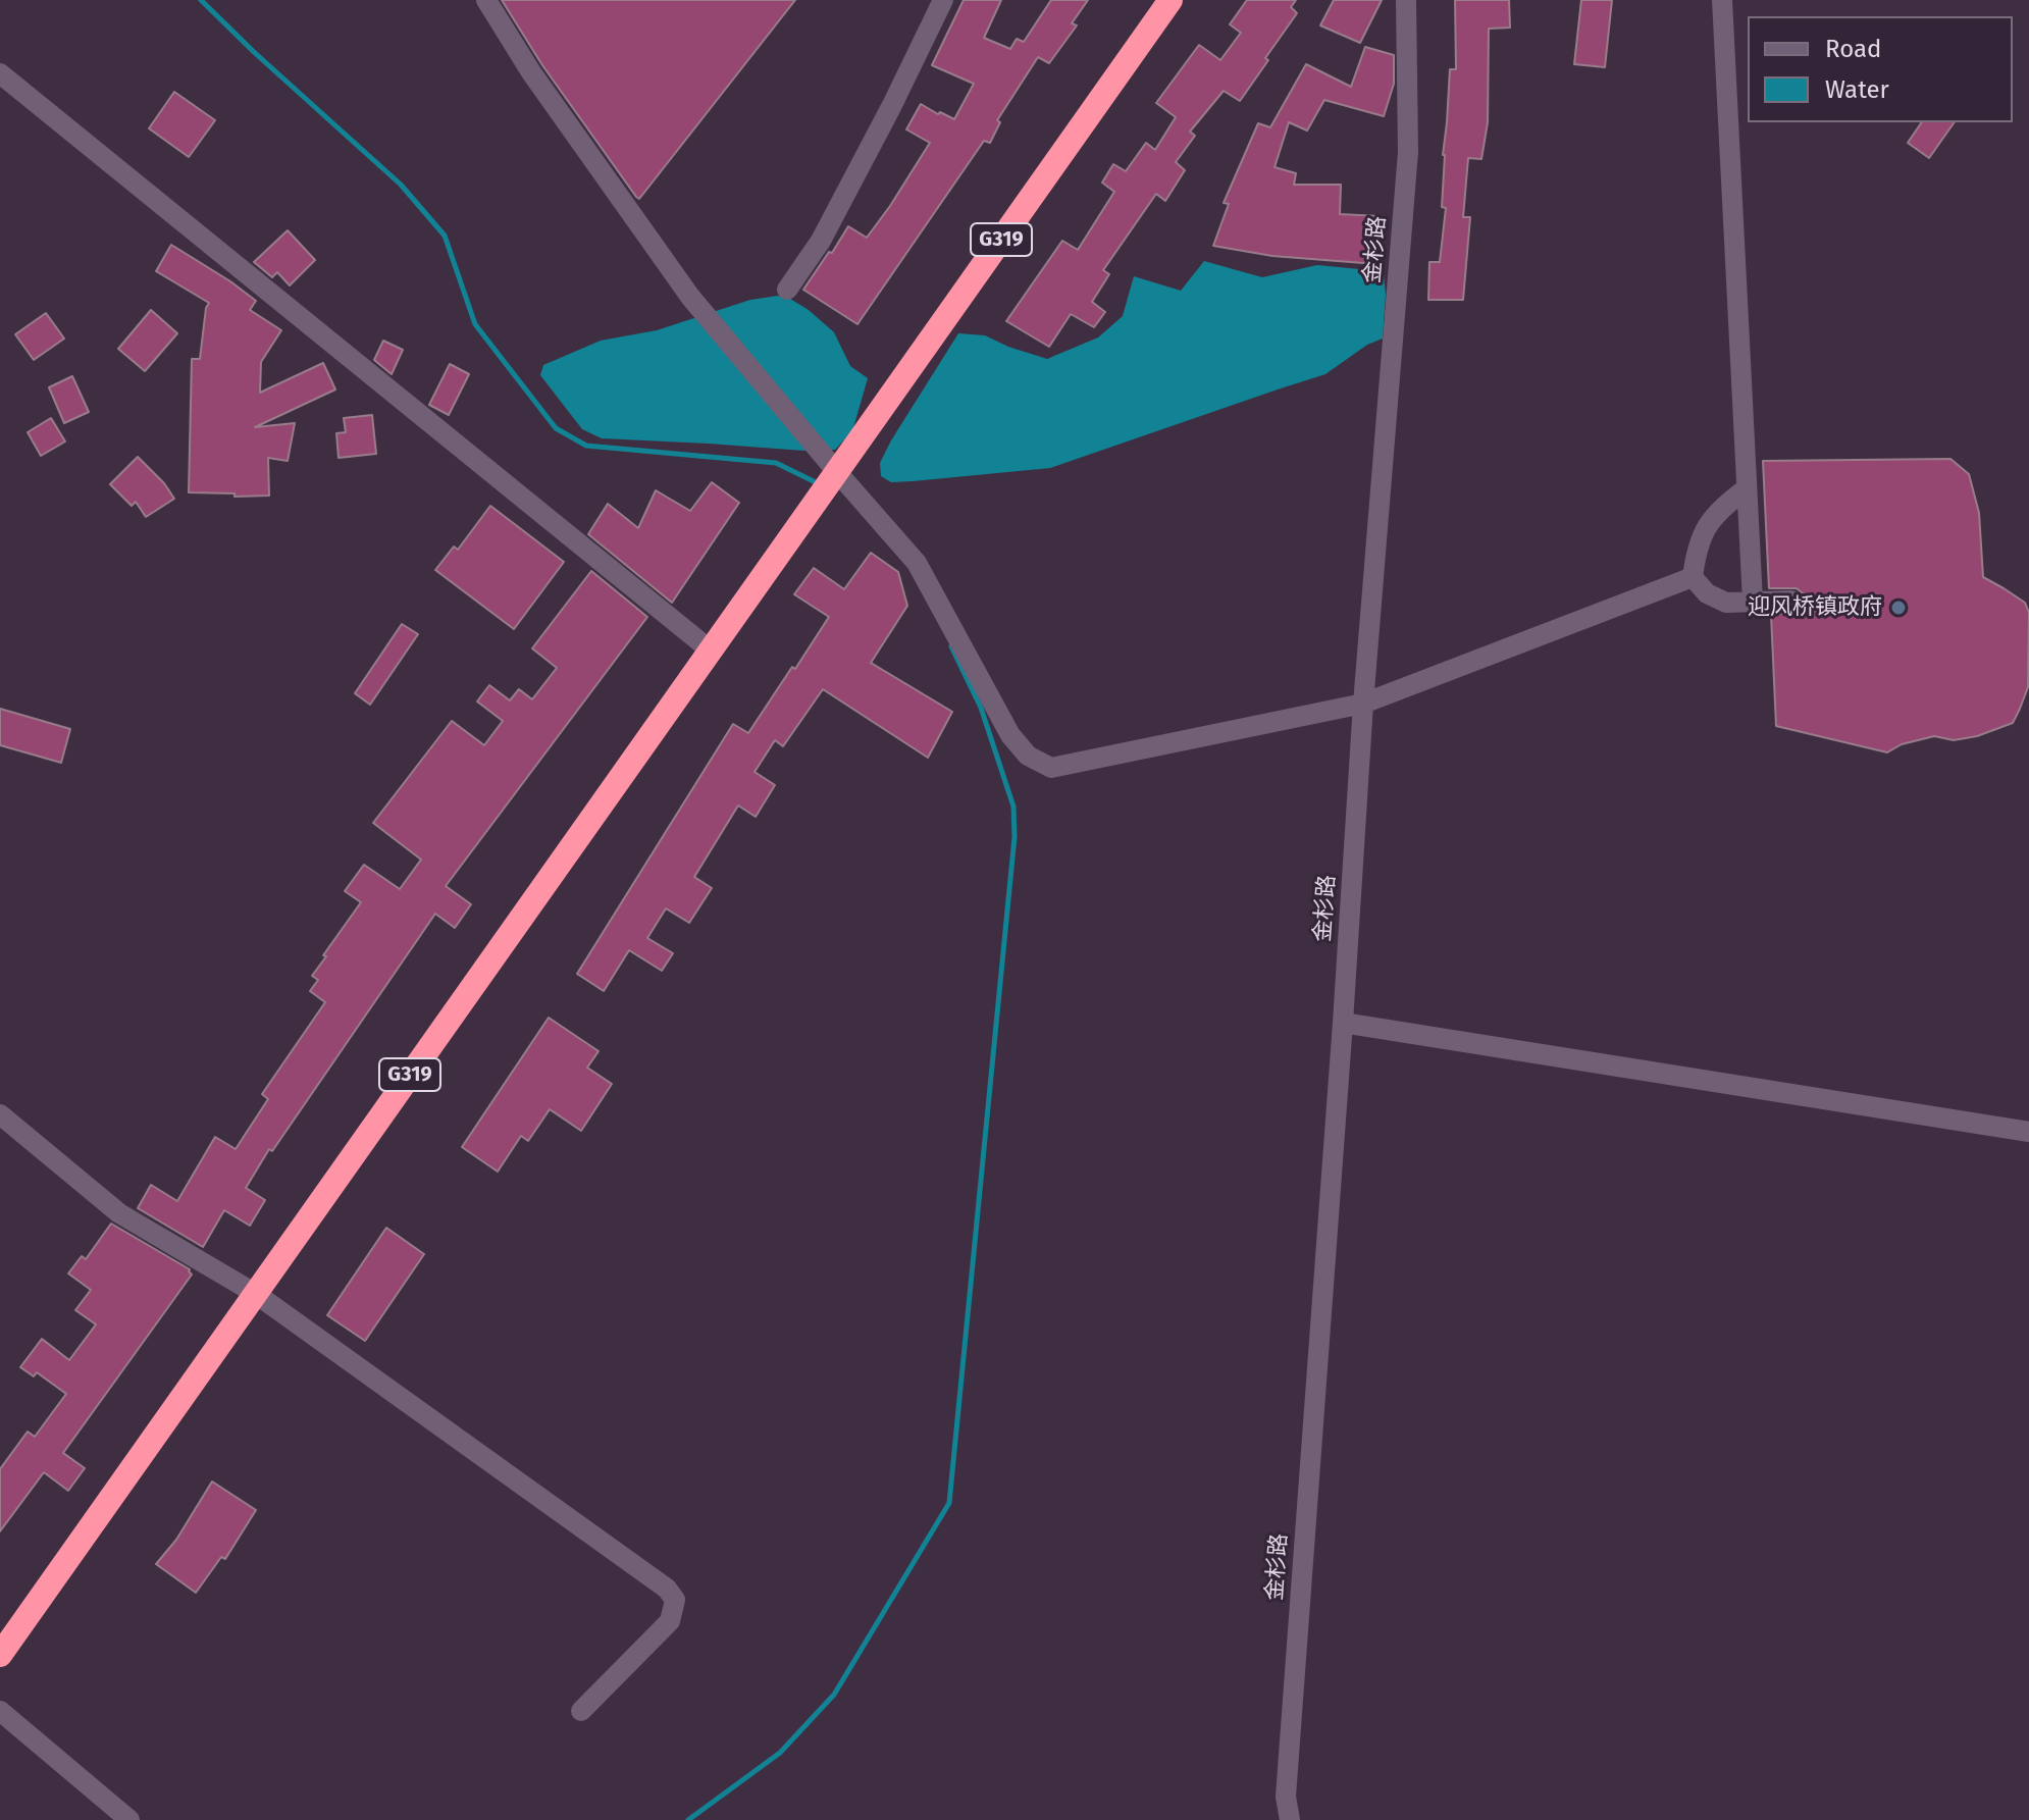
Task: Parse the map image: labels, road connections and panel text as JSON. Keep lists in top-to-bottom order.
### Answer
{
  "streets": {
    "highway": ["G319"],
    "street": ["金杉路"]
  },
  "places": ["迎风桥镇政府"],
  "legend": ["Road", "Water"]
}
